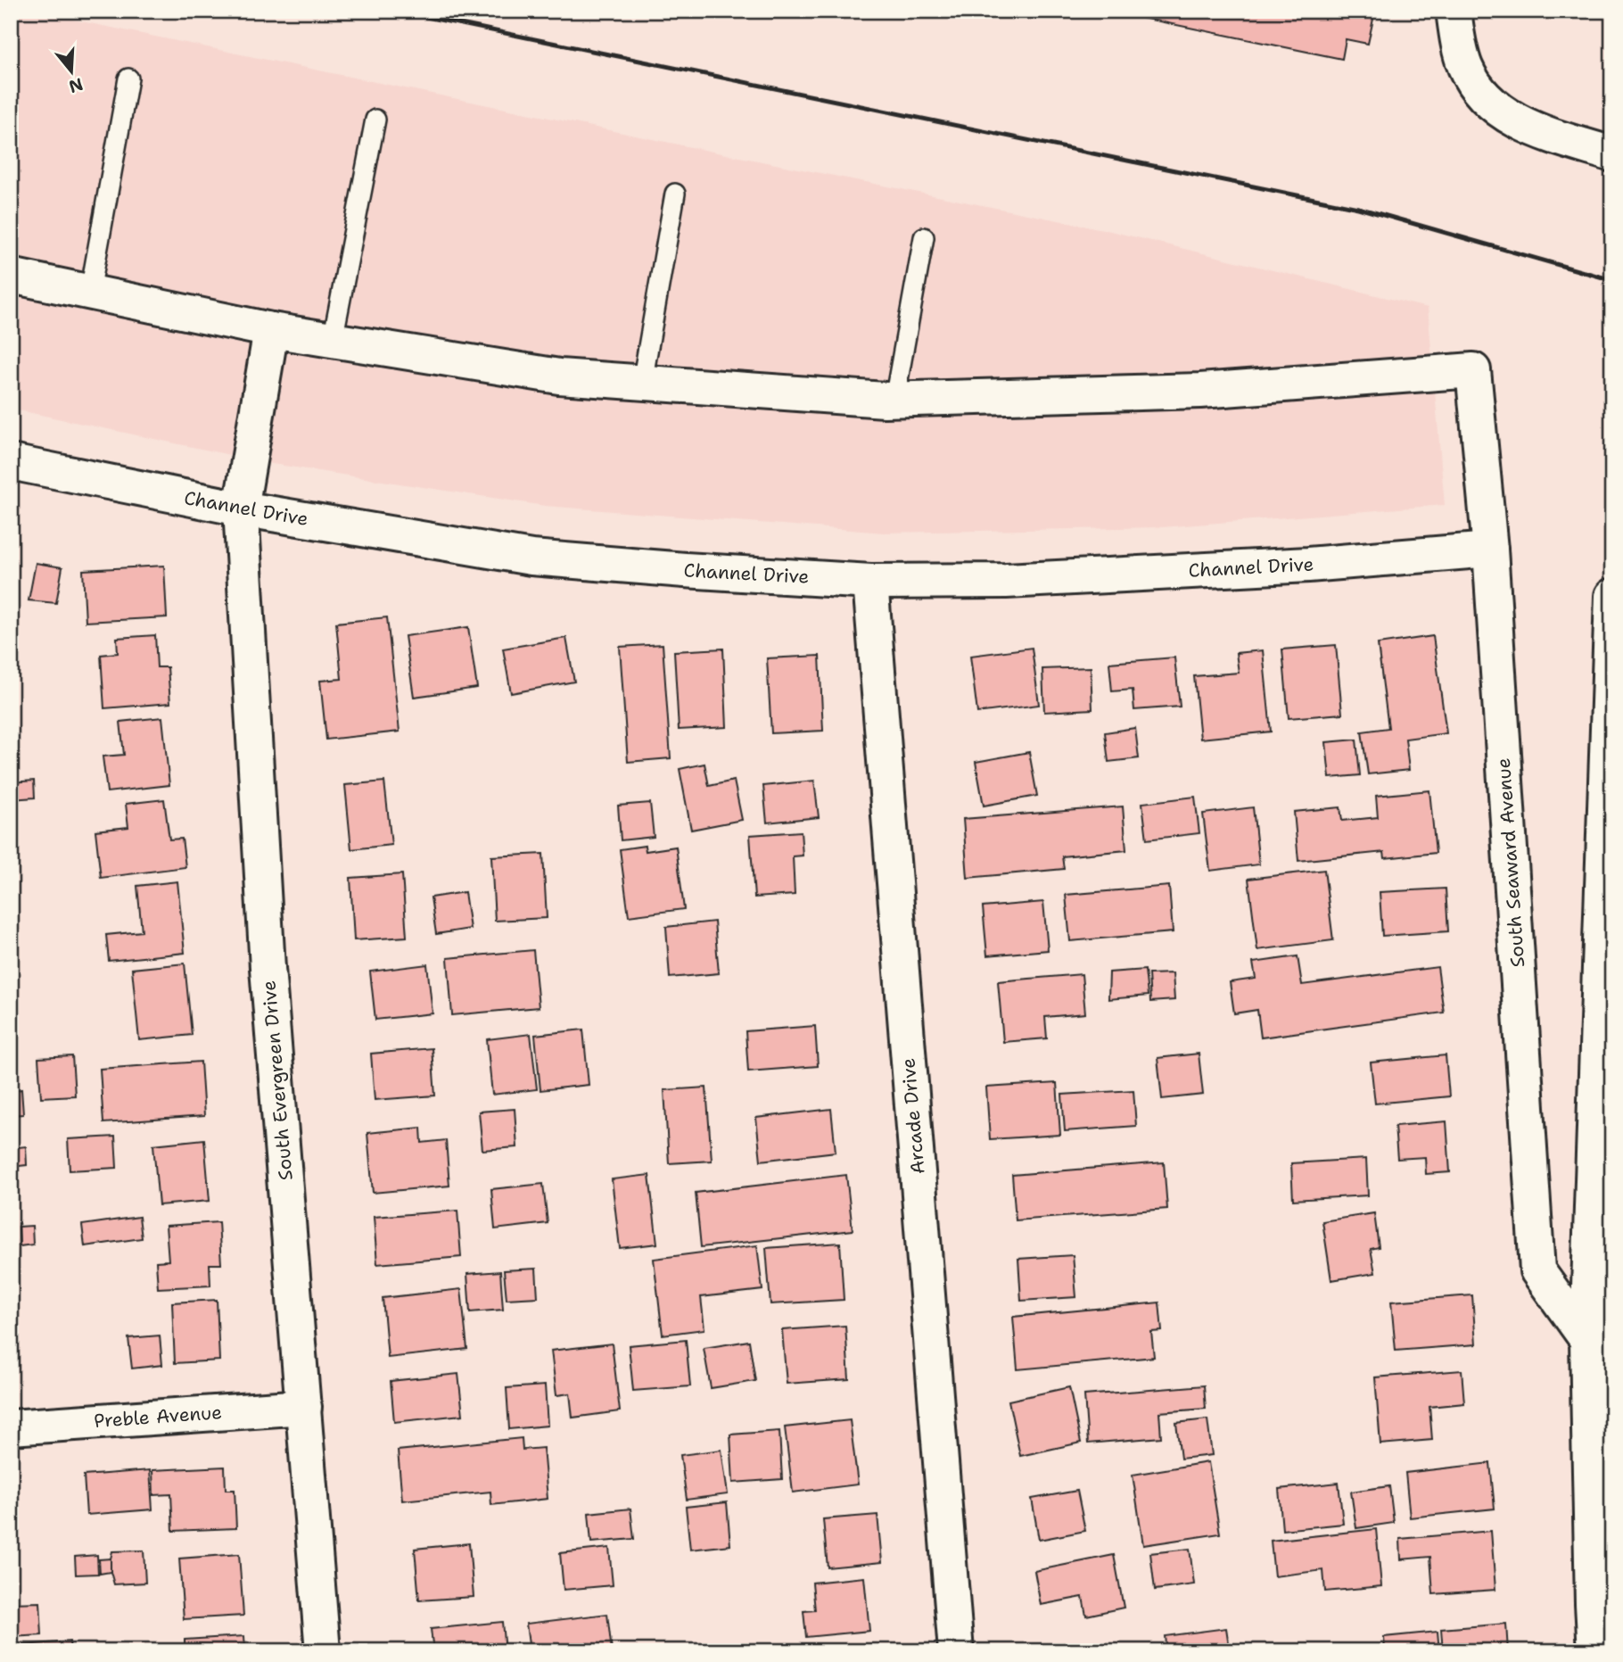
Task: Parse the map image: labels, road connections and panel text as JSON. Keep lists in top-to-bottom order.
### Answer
{
  "streets": {
    "street": [
      "Channel Drive",
      "South Seaward Avenue",
      "South Evergreen Drive",
      "Arcade Drive",
      "Preble Avenue"
    ]
  },
  "crossings": [
    ["Channel Drive", "South Seaward Avenue"],
    ["Channel Drive", "South Evergreen Drive"],
    ["Channel Drive", "Arcade Drive"],
    ["South Evergreen Drive", "Preble Avenue"]
  ],
  "north": "bottom"
}
